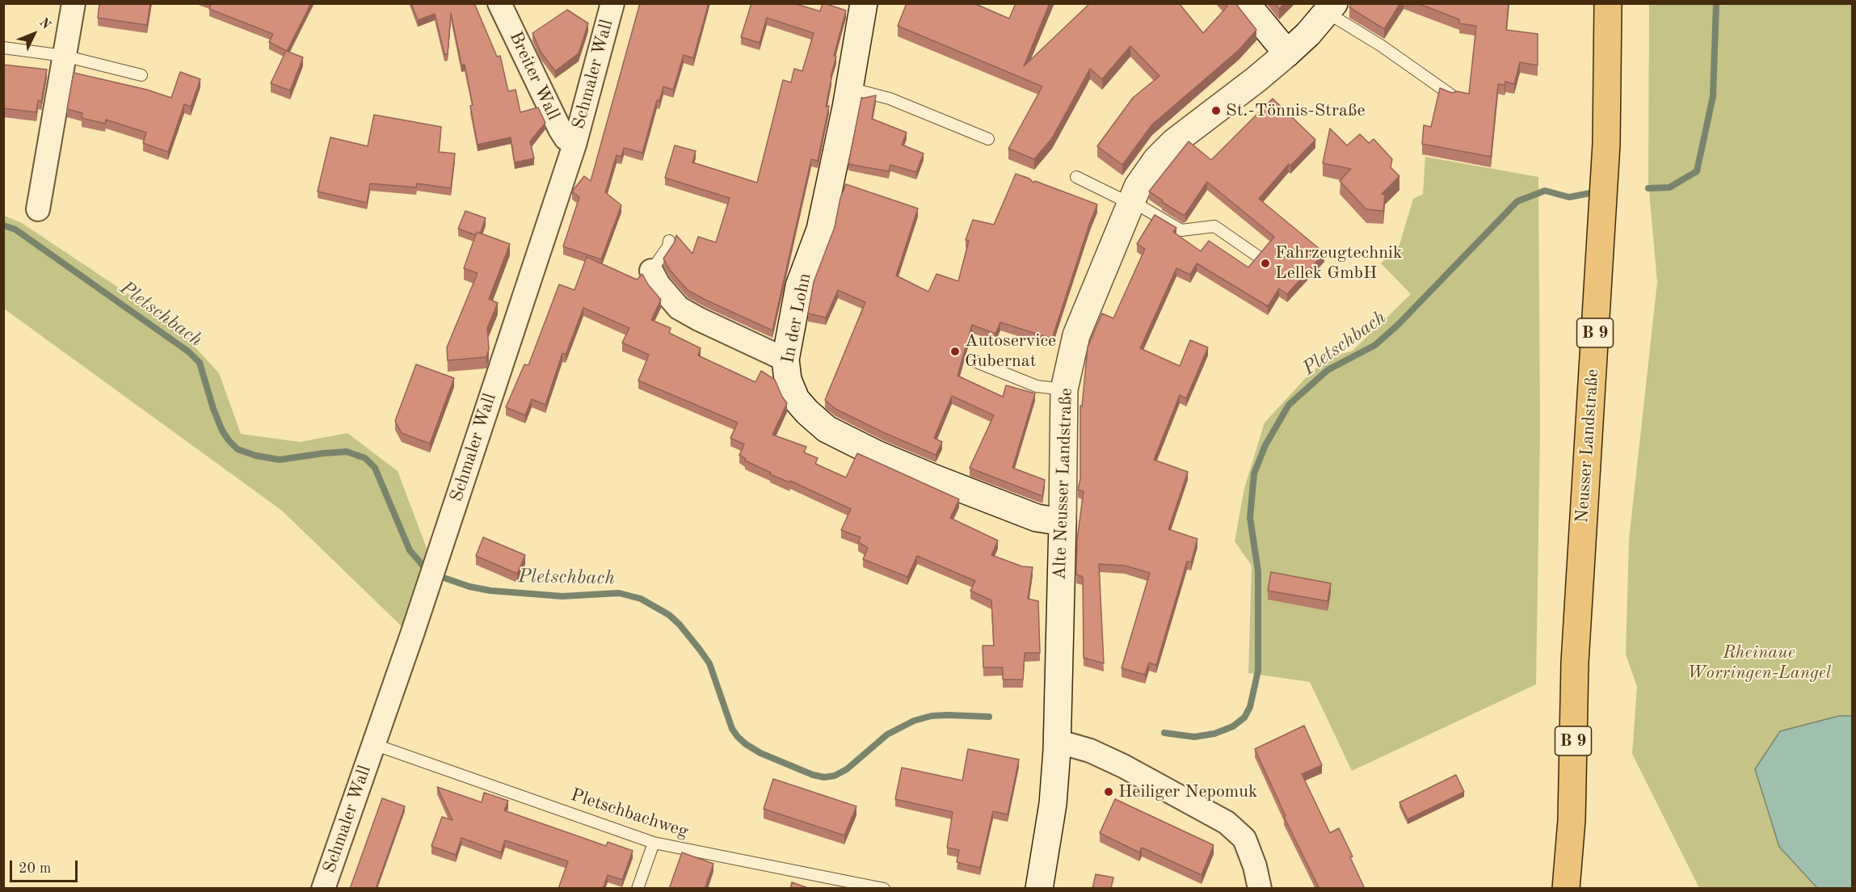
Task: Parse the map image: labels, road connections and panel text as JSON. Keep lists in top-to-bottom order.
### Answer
{
  "streets": {
    "main road": [
      "In der Lohn",
      "B 9",
      "Neusser Landstraße",
      "Alte Neusser Landstraße"
    ],
    "street": ["Schmaler Wall", "Breiter Wall"],
    "lane": ["Pletschbachweg"]
  },
  "crossings": [
    ["Schmaler Wall", "Breiter Wall"],
    ["Schmaler Wall", "Pletschbachweg"],
    ["In der Lohn", "Alte Neusser Landstraße"]
  ],
  "water": ["Pletschbach"],
  "parks": ["Rheinaue Worringen-Langel"],
  "places": [
    "St.-Tönnis-Straße",
    "Fahrzeugtechnik Lellek GmbH",
    "Autoservice Gubernat",
    "Heiliger Nepomuk"
  ],
  "scale_bar": "20 m",
  "north": "top right"
}
